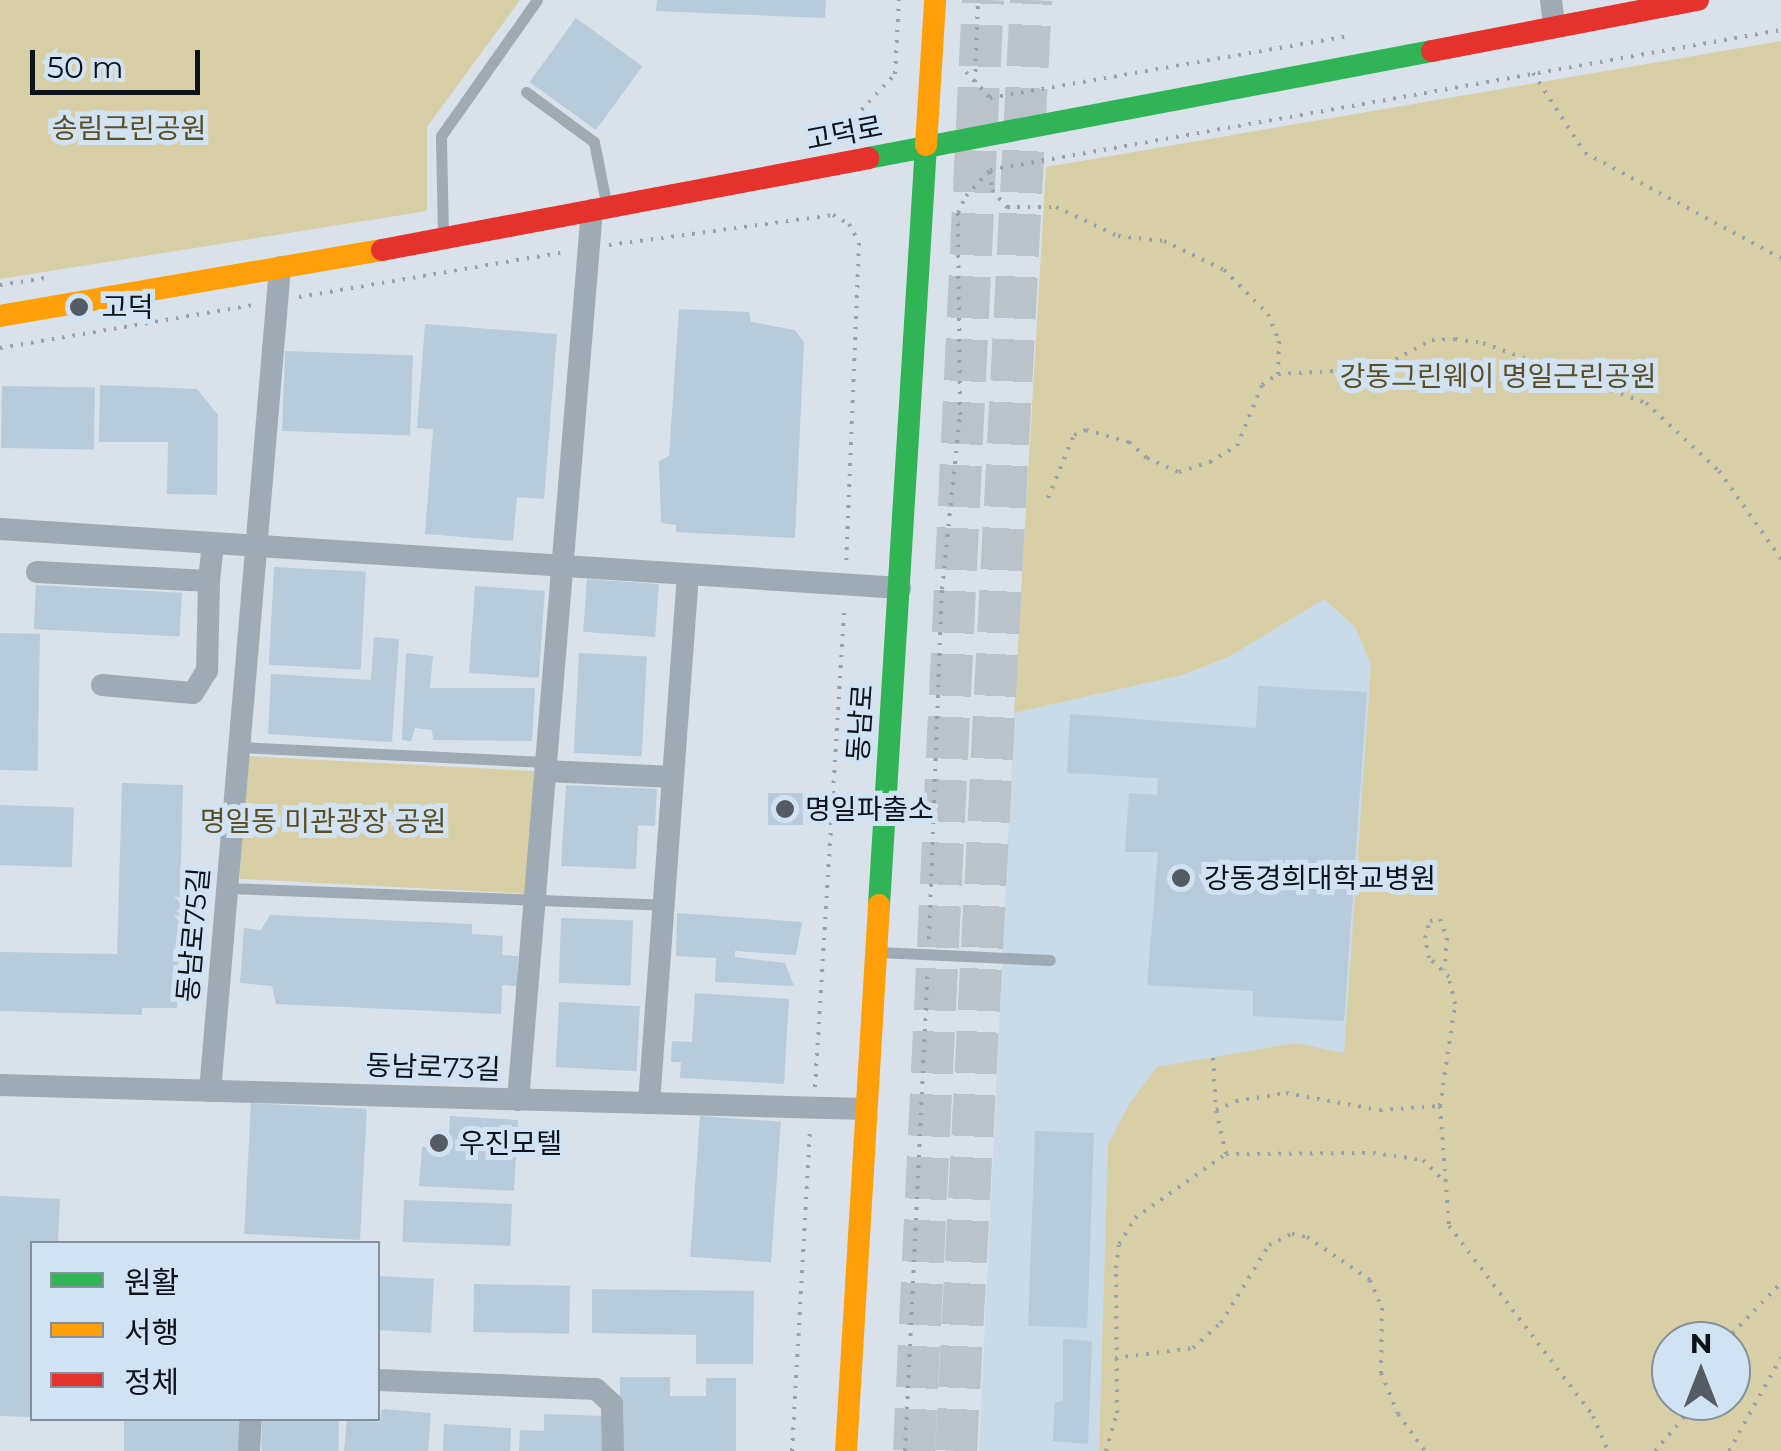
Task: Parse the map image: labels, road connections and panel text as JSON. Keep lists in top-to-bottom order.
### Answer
{
  "streets": {
    "main road": ["고덕로", "동남로"],
    "street": ["동남로75길", "동남로73길"]
  },
  "crossings": [
    ["고덕로", "동남로"],
    ["고덕로", "동남로75길"],
    ["동남로", "동남로73길"],
    ["동남로75길", "동남로73길"]
  ],
  "parks": ["송림근린공원", "강동그린웨이 명일근린공원", "명일동 미관광장 공원"],
  "places": [
    "고덕",
    "명일파출소",
    "강동경희대학교병원",
    "우진모텔"
  ],
  "legend": ["원활", "서행", "정체"],
  "scale_bar": "50 m",
  "north": "top"
}
